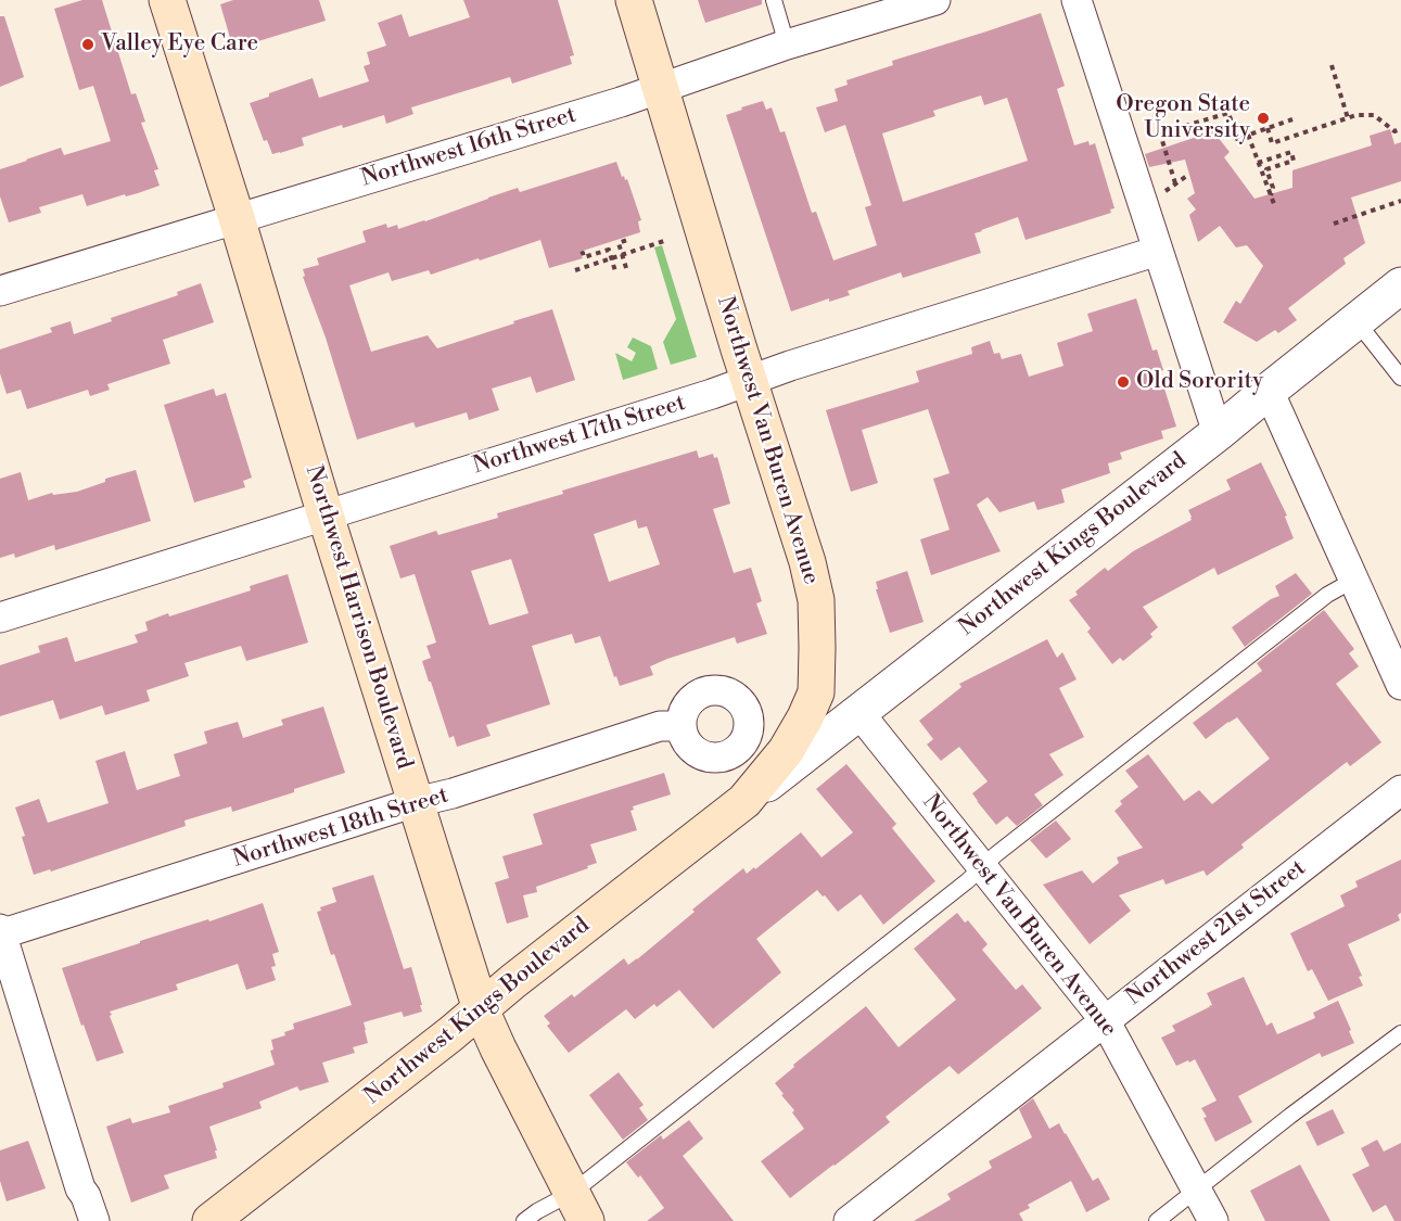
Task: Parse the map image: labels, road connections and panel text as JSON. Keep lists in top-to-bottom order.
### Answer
{
  "streets": {
    "main road": ["Northwest Van Buren Avenue", "Northwest Kings Boulevard", "Northwest Harrison Boulevard"],
    "street": [
      "Northwest 16th Street",
      "Northwest 17th Street",
      "Northwest 18th Street",
      "Northwest 21st Street"
    ]
  },
  "crossings": [
    ["Northwest 16th Street", "Northwest Van Buren Avenue"],
    ["Northwest 16th Street", "Northwest Harrison Boulevard"],
    ["Northwest 17th Street", "Northwest Van Buren Avenue"],
    ["Northwest 17th Street", "Northwest Harrison Boulevard"],
    ["Northwest Van Buren Avenue", "Northwest Kings Boulevard"],
    ["Northwest Van Buren Avenue", "Northwest 21st Street"],
    ["Northwest Kings Boulevard", "Northwest Harrison Boulevard"],
    ["Northwest Harrison Boulevard", "Northwest 18th Street"]
  ],
  "places": ["Valley Eye Care", "Oregon State University", "Old Sorority"]
}
